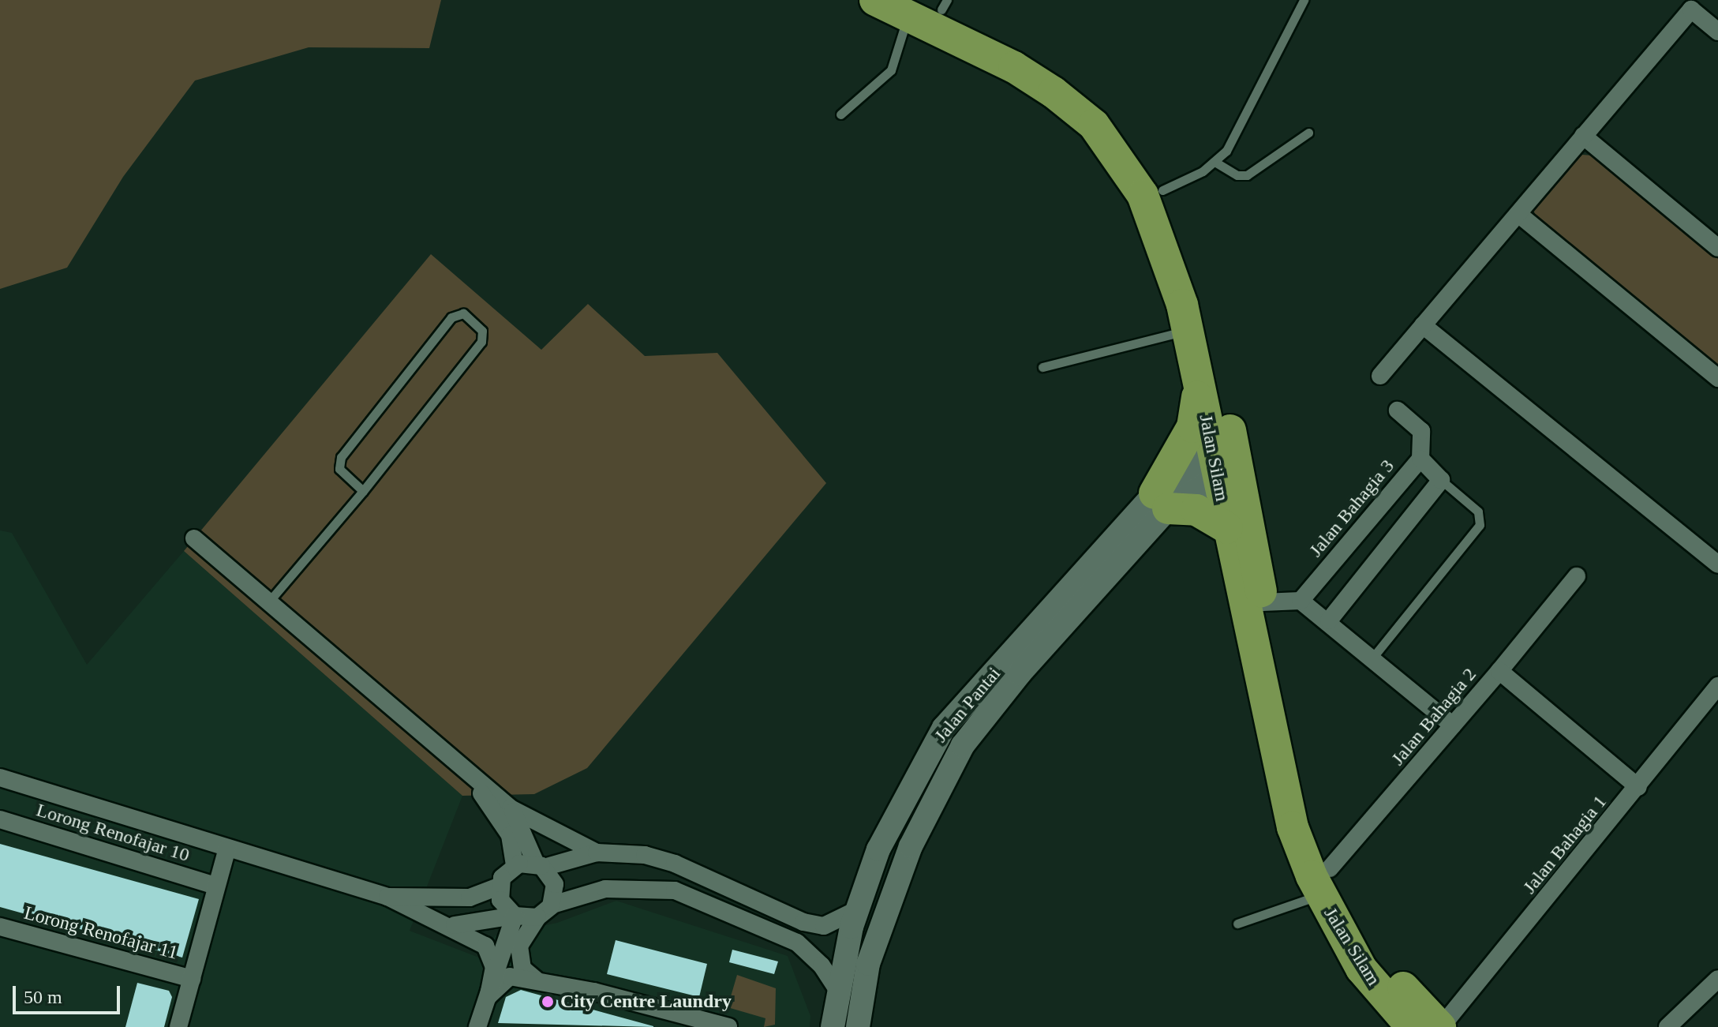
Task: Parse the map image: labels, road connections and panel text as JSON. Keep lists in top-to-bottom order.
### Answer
{
  "streets": {
    "highway": ["Jalan Silam"],
    "street": [
      "Jalan Bahagia 3",
      "Jalan Pantai",
      "Jalan Bahagia 2",
      "Lorong Renofajar 10",
      "Jalan Bahagia 1",
      "Lorong Renofajar 11"
    ]
  },
  "crossings": [
    ["Jalan Silam", "Jalan Pantai"],
    ["Jalan Silam", "Jalan Bahagia 2"],
    ["Jalan Silam", "Jalan Bahagia 1"],
    ["Jalan Bahagia 2", "Jalan Bahagia 1"]
  ],
  "places": ["City Centre Laundry"],
  "scale_bar": "50 m"
}
